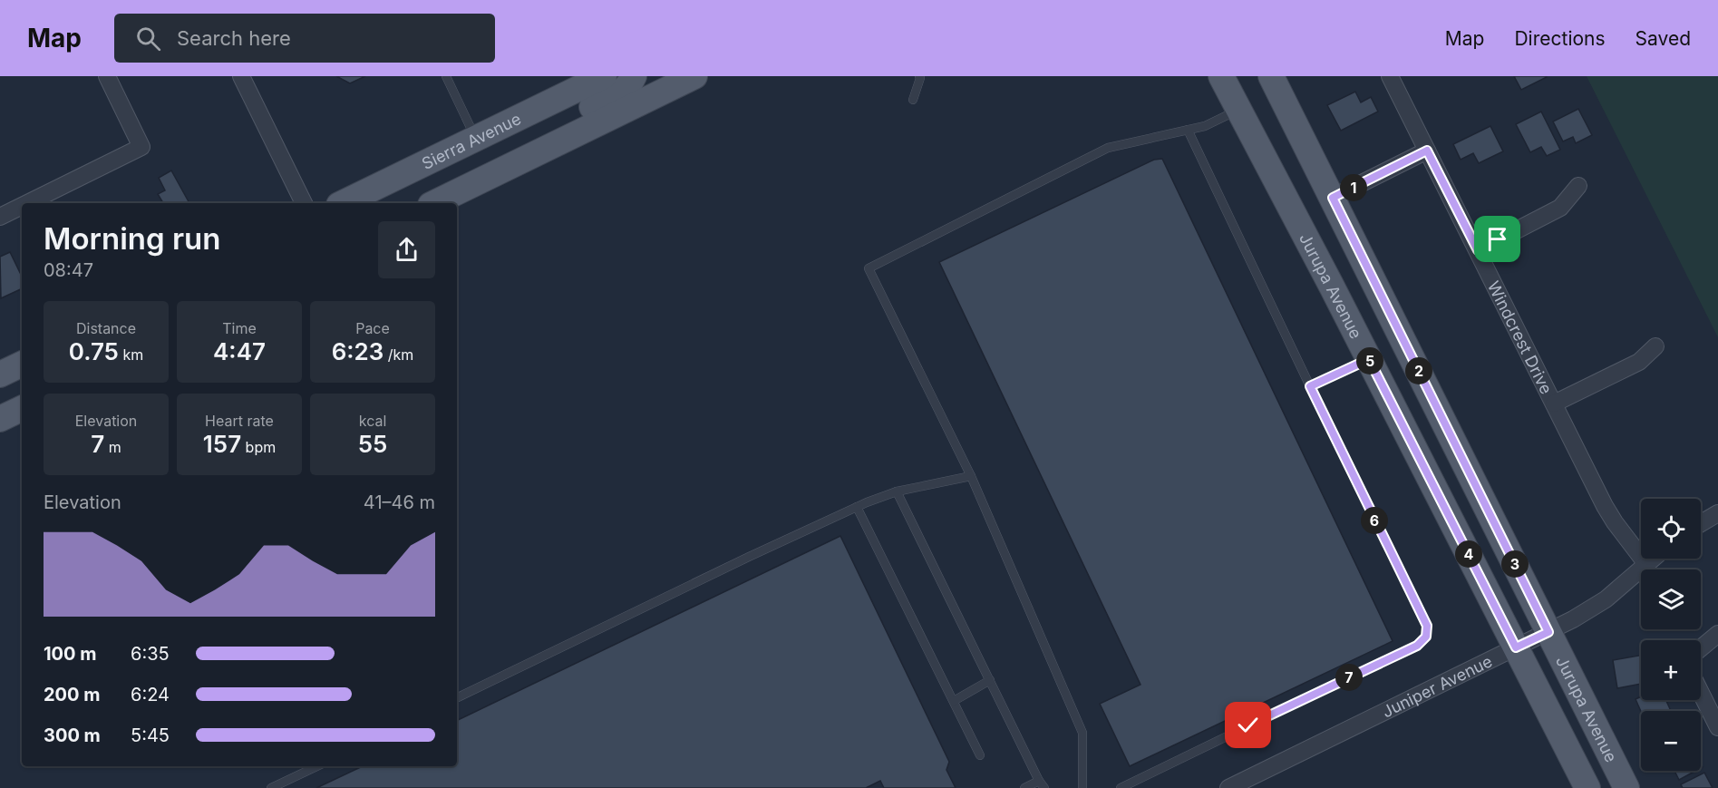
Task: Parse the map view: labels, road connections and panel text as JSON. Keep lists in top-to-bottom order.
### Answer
{
  "streets": {
    "main road": ["Sierra Avenue", "Jurupa Avenue"],
    "street": ["Windcrest Drive", "Juniper Avenue"]
  },
  "crossings": [
    ["Jurupa Avenue", "Juniper Avenue"],
    ["Windcrest Drive", "Juniper Avenue"]
  ],
  "page": {
    "header": "Map",
    "search": "Search here",
    "nav": ["Map", "Directions", "Saved"],
    "pins": [
      "1",
      "5",
      "2",
      "6",
      "4",
      "3",
      "7"
    ],
    "heading": ["Morning run", "08:47"],
    "stats": [
      ["Distance", "0.75 km"],
      ["Time", "4:47"],
      ["Pace", "6:23 /km"],
      ["Elevation", "7 m"],
      ["Heart rate", "157 bpm"],
      ["kcal", "55"]
    ],
    "chart": ["Elevation", "41–46 m"],
    "map_buttons": ["+", "−"],
    "list": [
      {
        "name": "100 m",
        "note": "6:35"
      },
      {
        "name": "200 m",
        "note": "6:24"
      },
      {
        "name": "300 m",
        "note": "5:45"
      }
    ]
  }
}
